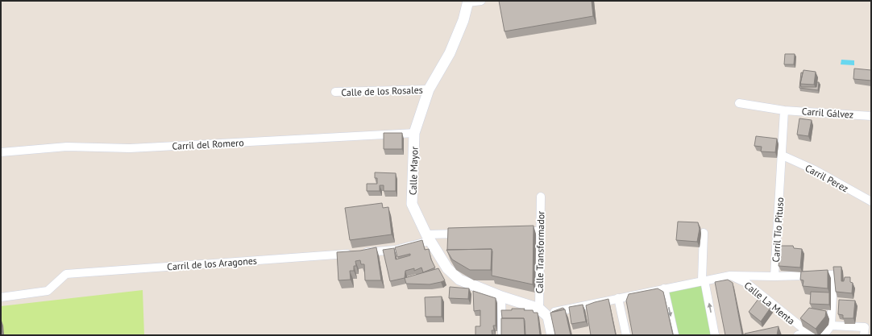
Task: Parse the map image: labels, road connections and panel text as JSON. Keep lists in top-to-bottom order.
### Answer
{
  "streets": {
    "street": [
      "Calle de los Rosales",
      "Carril Gálvez",
      "Carril del Romero",
      "Calle Mayor",
      "Carril Perez",
      "Carril Tío Pituso",
      "Calle Transformador",
      "Carril de los Aragones",
      "Calle La Menta"
    ]
  },
  "crossings": [
    ["Calle de los Rosales", "Calle Mayor"],
    ["Carril Gálvez", "Carril Tío Pituso"],
    ["Carril del Romero", "Calle Mayor"],
    ["Calle Mayor", "Carril Tío Pituso"],
    ["Calle Mayor", "Calle Transformador"],
    ["Calle Mayor", "Carril de los Aragones"],
    ["Carril Perez", "Carril Tío Pituso"],
    ["Carril Tío Pituso", "Calle La Menta"]
  ]
}
